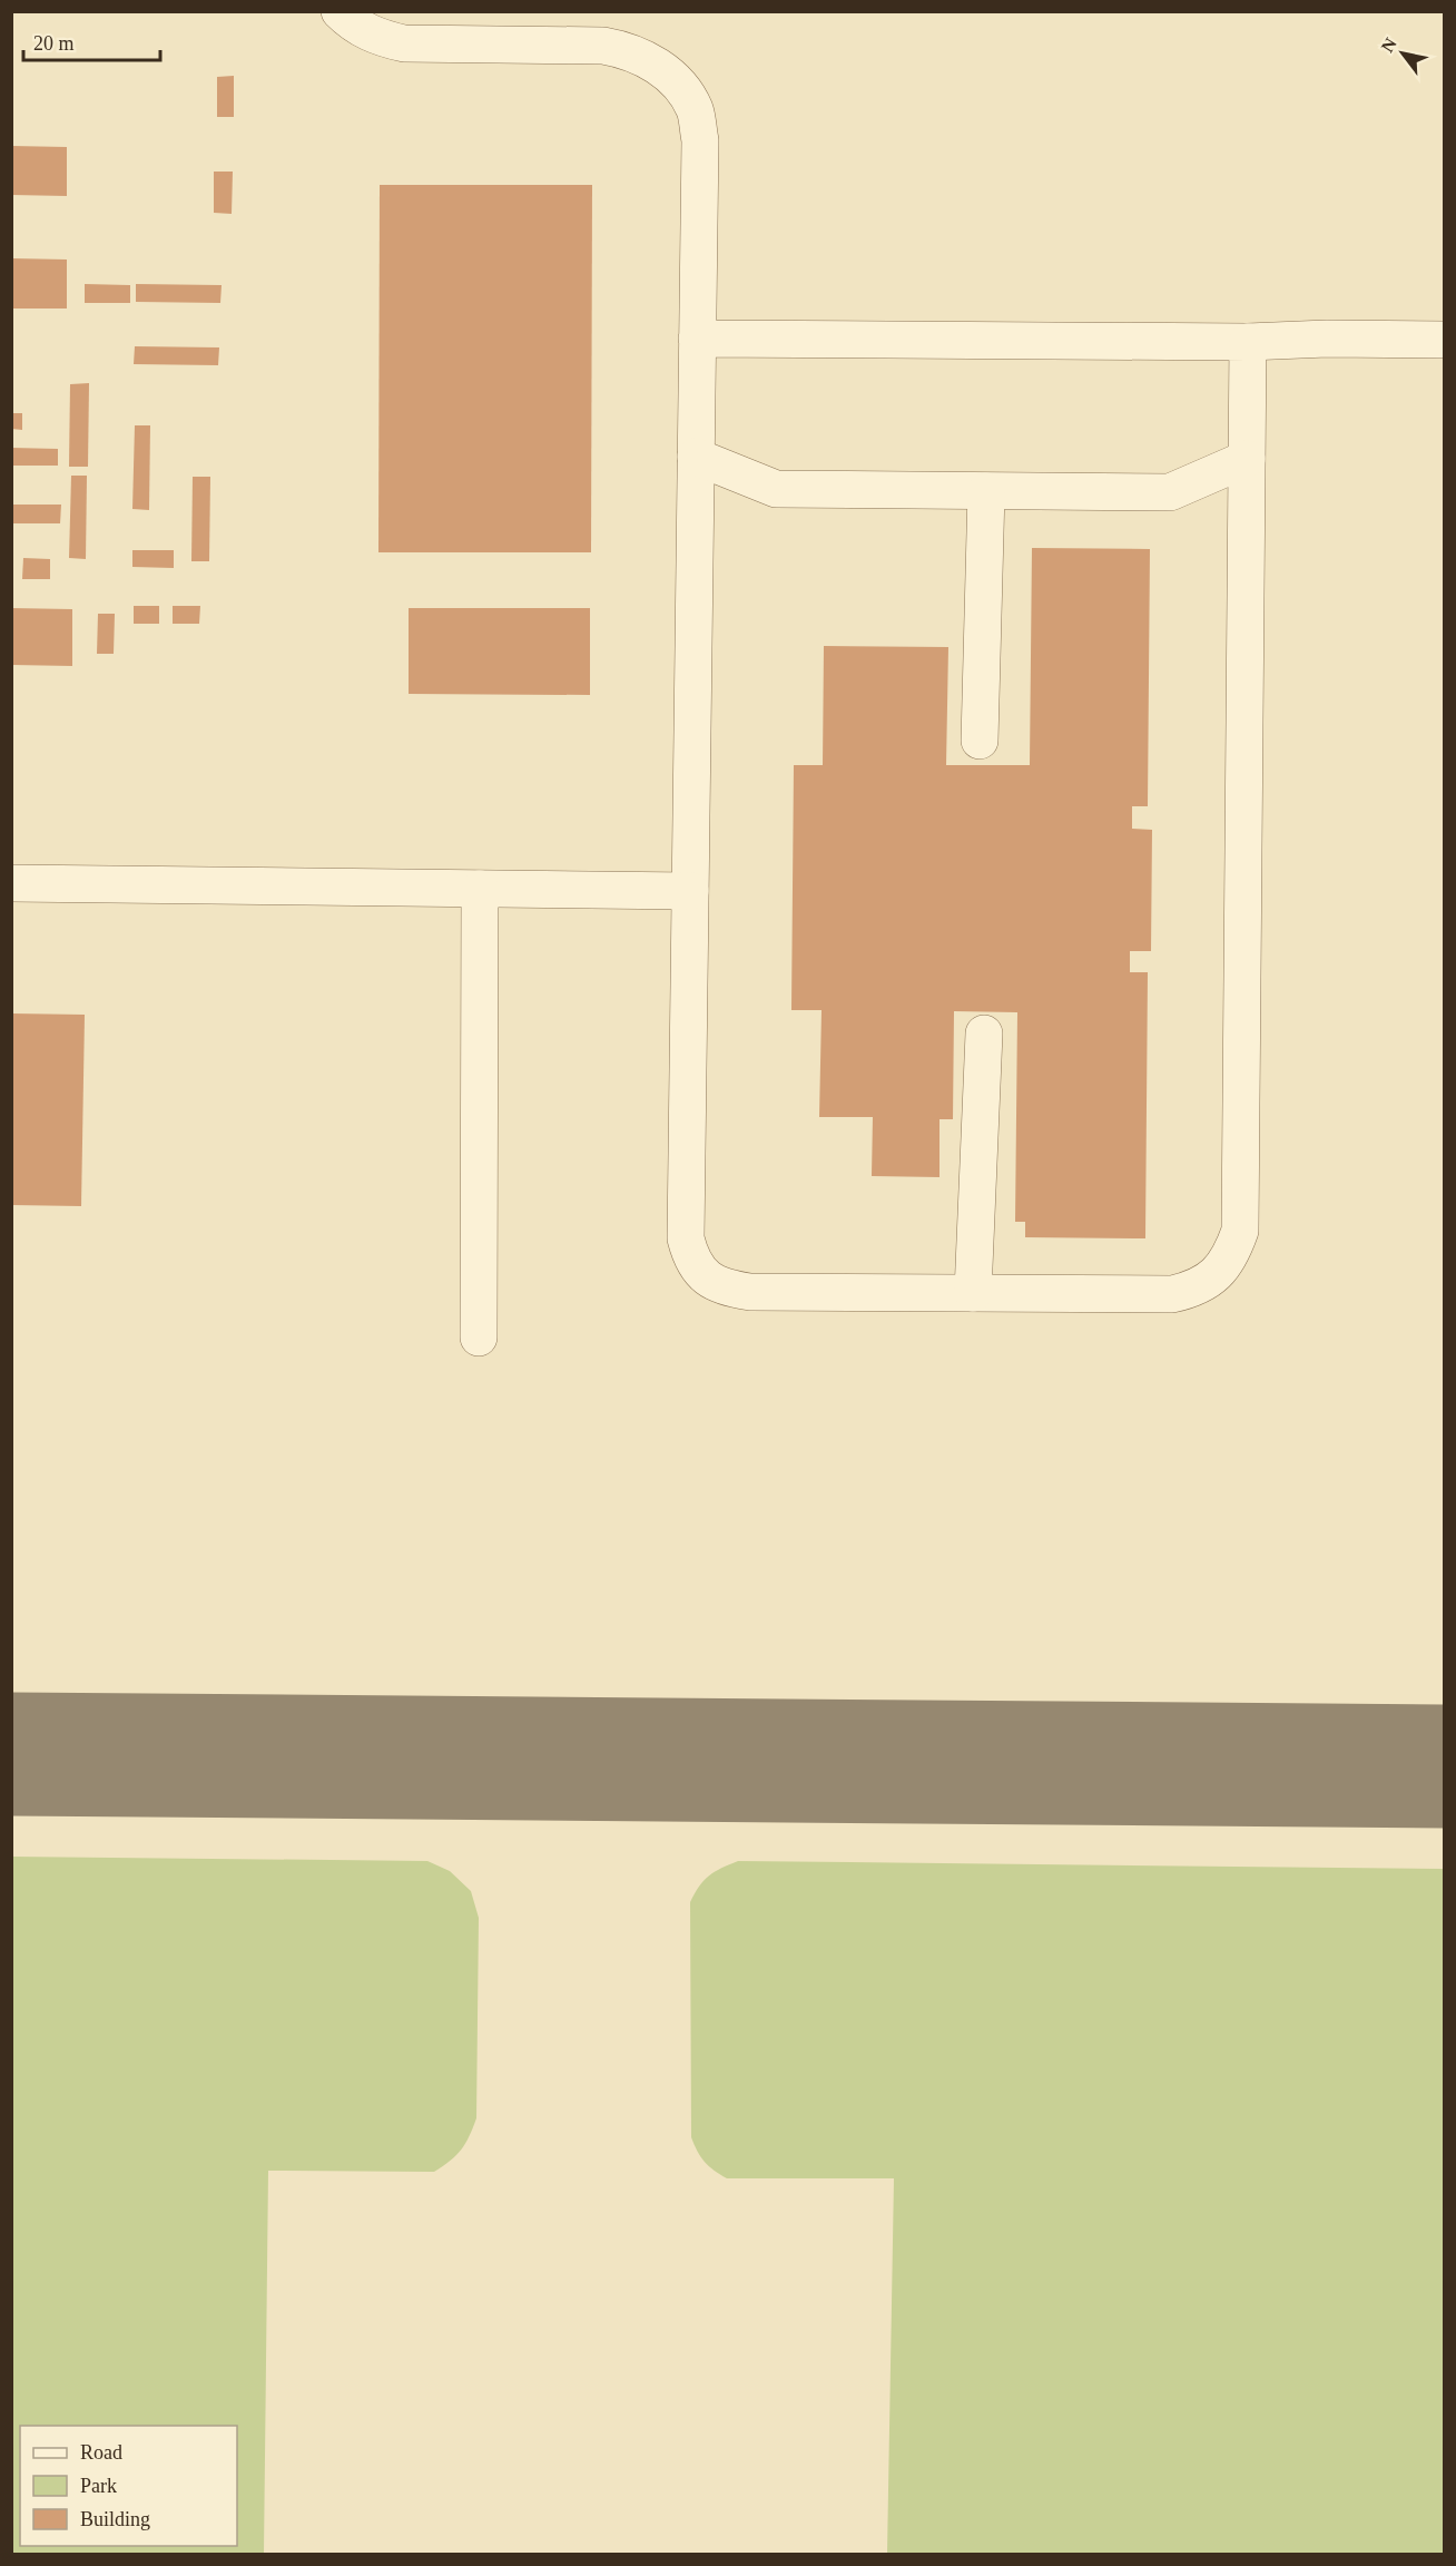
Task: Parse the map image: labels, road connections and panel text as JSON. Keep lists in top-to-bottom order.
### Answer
{
  "legend": ["Road", "Park", "Building"],
  "scale_bar": "20 m",
  "north": "top left"
}
